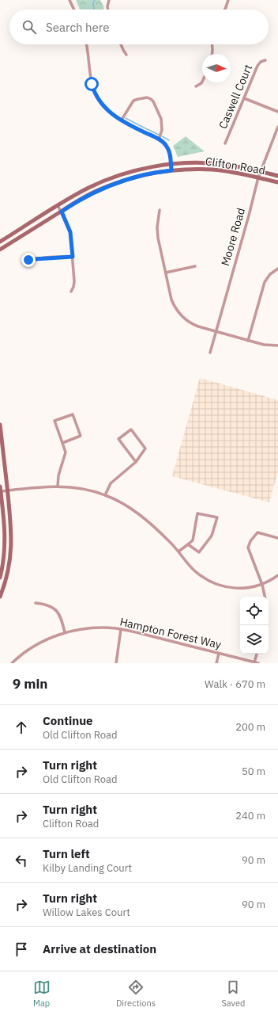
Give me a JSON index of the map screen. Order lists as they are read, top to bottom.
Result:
{
  "streets": {
    "main road": ["Clifton Road"],
    "street": ["Caswell Court", "Moore Road", "Hampton Forest Way"]
  },
  "crossings": [
    ["Clifton Road", "Moore Road"]
  ],
  "north": "right",
  "page": {
    "search": "Search here",
    "heading": ["9 min", "Walk · 670 m"],
    "list": [
      ["Continue", "Old Clifton Road", "200 m"],
      ["Turn right", "Old Clifton Road", "50 m"],
      ["Turn right", "Clifton Road", "240 m"],
      ["Turn left", "Kilby Landing Court", "90 m"],
      ["Turn right", "Willow Lakes Court", "90 m"],
      "Arrive at destination"
    ],
    "nav": ["Map", "Directions", "Saved"]
  }
}
